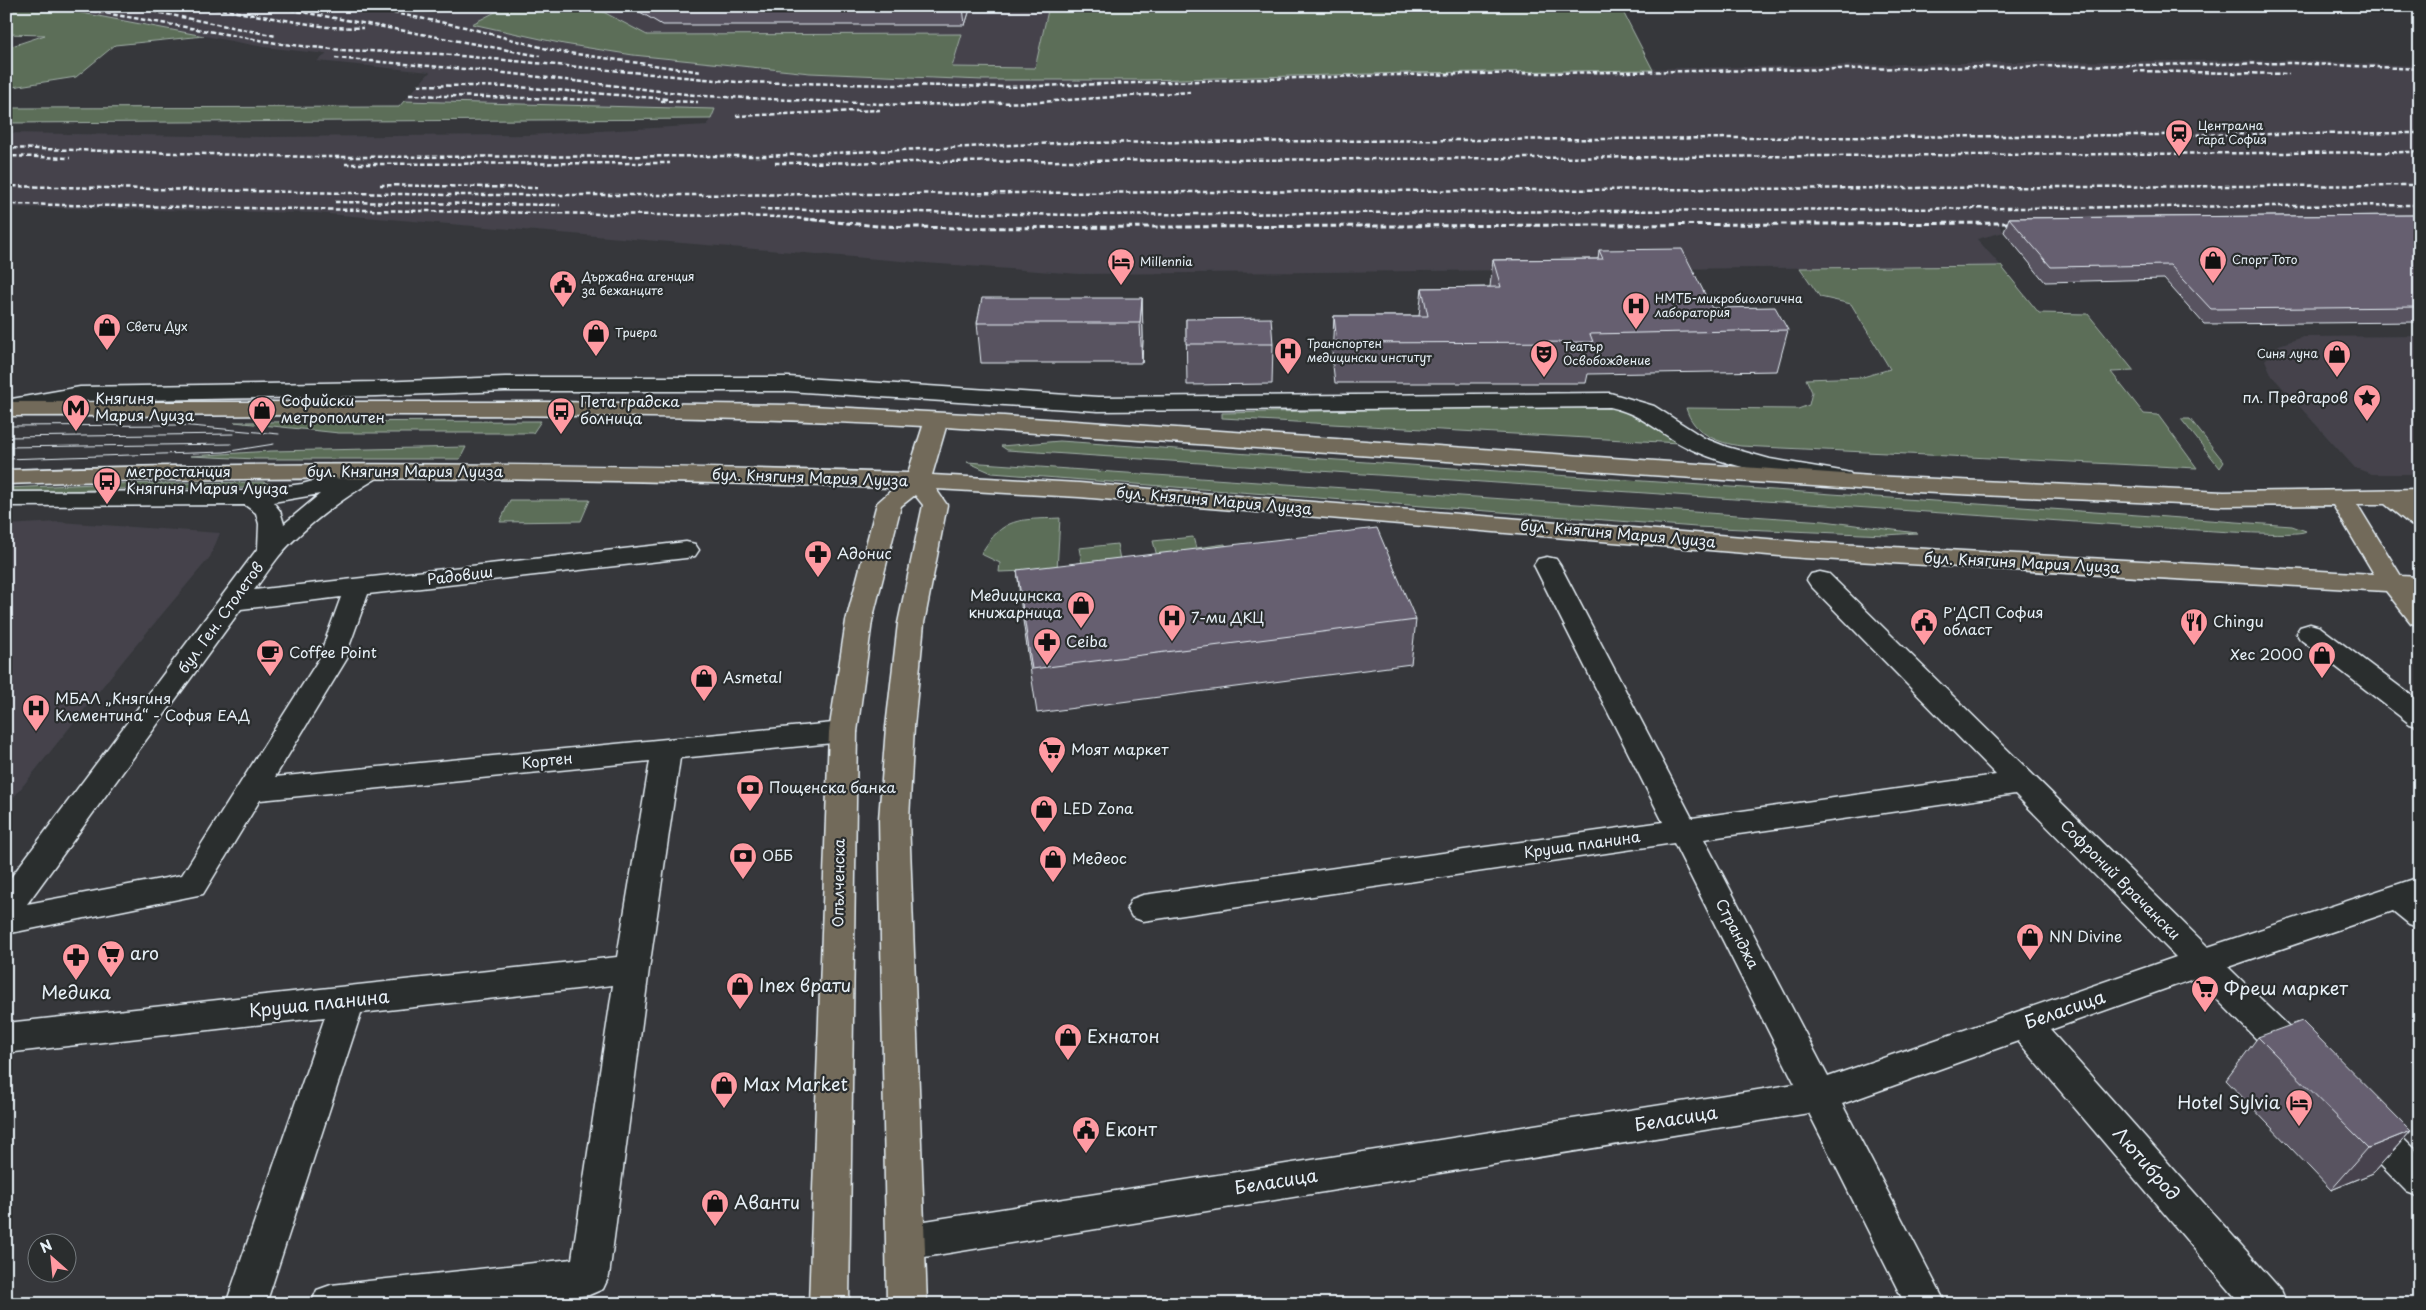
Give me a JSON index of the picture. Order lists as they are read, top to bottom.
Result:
{
  "streets": {
    "main road": ["бул. Княгиня Мария Луиза", "Опълченска"],
    "street": [
      "Радовиш",
      "бул. Ген. Столетов",
      "Кортен",
      "Круша планина",
      "Софроний Врачански",
      "Странджа",
      "Беласица",
      "Лютиброд"
    ]
  },
  "crossings": [
    ["бул. Княгиня Мария Луиза", "бул. Ген. Столетов"],
    ["бул. Княгиня Мария Луиза", "Опълченска"],
    ["Радовиш", "бул. Ген. Столетов"],
    ["Кортен", "Опълченска"],
    ["Круша планина", "Софроний Врачански"],
    ["Круша планина", "Странджа"],
    ["Софроний Врачански", "Беласица"],
    ["Странджа", "Беласица"],
    ["Беласица", "Лютиброд"]
  ],
  "places": {
    "station": ["Централна гара София"],
    "shop": [
      "Спорт Тото",
      "Свети Дух",
      "Триера",
      "Синя луна",
      "Софийски метрополитен",
      "Медицинска книжарница",
      "Хес 2000",
      "Asmetal",
      "LED Zona",
      "Медеос",
      "NN Divine",
      "Inex врати",
      "Ехнатон",
      "Max Market",
      "Аванти"
    ],
    "hotel": ["Millennia", "Hotel Sylvia"],
    "public building": ["Държавна агенция за бежанците", "Р'ДСП София област", "Еконт"],
    "hospital": [
      "НМТБ-микробиологична лаборатория",
      "Транспортен медицински институт",
      "7-ми ДКЦ",
      "МБАЛ „Княгиня Клементина“ - София ЕАД"
    ],
    "theatre": ["Театър Освобождение"],
    "place": ["пл. Предгаров"],
    "metro station": ["Княгиня Мария Луиза"],
    "bus stop": ["Пета градска болница", "метростанция Княгиня Мария Луиза"],
    "pharmacy": ["Адонис", "Ceiba", "Медика"],
    "restaurant": ["Chingu"],
    "cafe": ["Coffee Point"],
    "supermarket": ["Моят маркет", "aro", "Фреш маркет"],
    "bank": ["Пощенска банка", "ОББ"]
  },
  "north": "top left"
}
